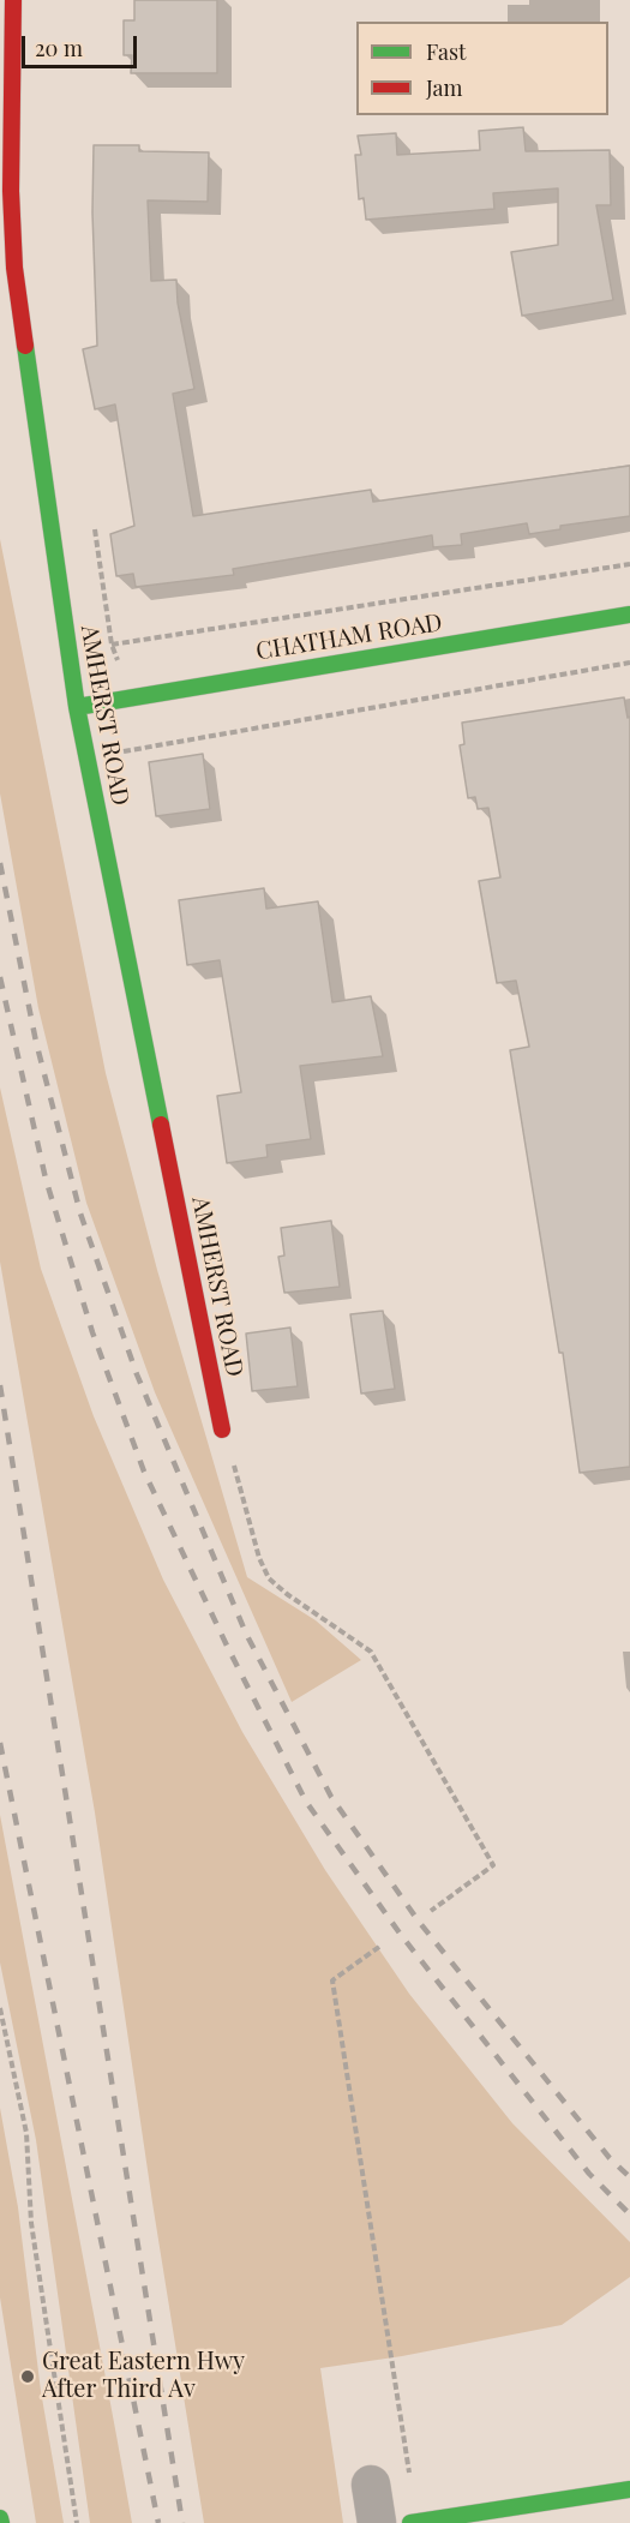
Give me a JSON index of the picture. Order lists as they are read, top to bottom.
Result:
{
  "streets": {
    "street": ["CHATHAM ROAD", "AMHERST ROAD"]
  },
  "crossings": [
    ["CHATHAM ROAD", "AMHERST ROAD"]
  ],
  "places": ["Great Eastern Hwy After Third Av"],
  "legend": ["Fast", "Jam"],
  "scale_bar": "20 m"
}
